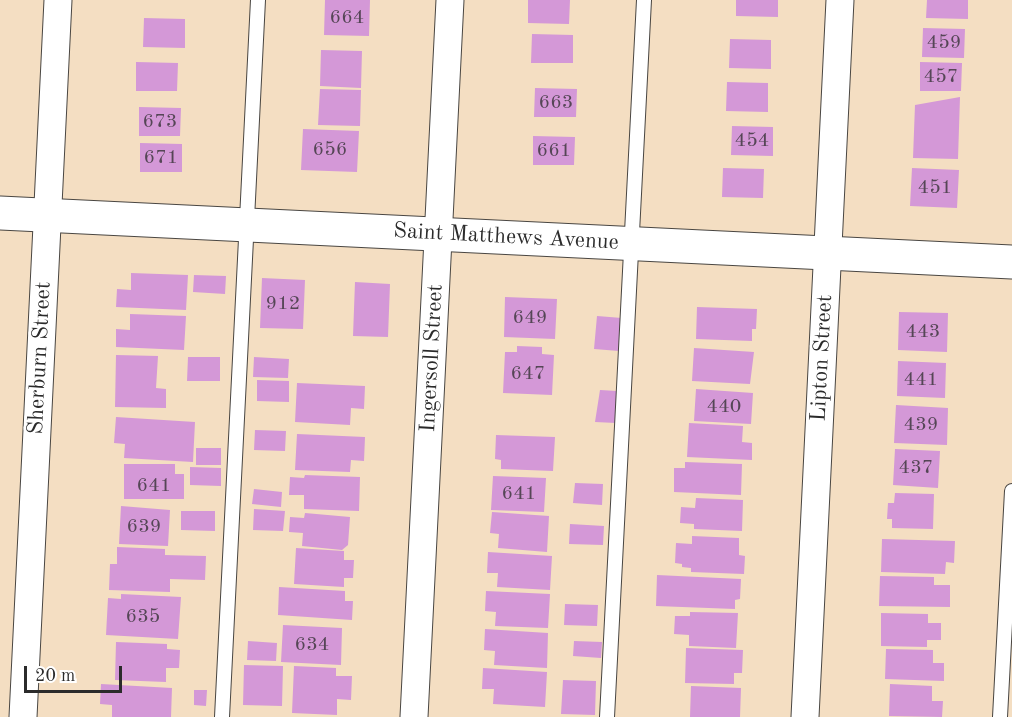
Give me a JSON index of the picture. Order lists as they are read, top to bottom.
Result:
{
  "streets": {
    "street": [
      "Saint Matthews Avenue",
      "Sherburn Street",
      "Ingersoll Street",
      "Lipton Street"
    ]
  },
  "crossings": [
    ["Saint Matthews Avenue", "Sherburn Street"],
    ["Saint Matthews Avenue", "Ingersoll Street"],
    ["Saint Matthews Avenue", "Lipton Street"]
  ],
  "house_numbers": [
    "664",
    "459",
    "457",
    "663",
    "673",
    "454",
    "656",
    "661",
    "671",
    "451",
    "912",
    "649",
    "443",
    "647",
    "441",
    "440",
    "439",
    "437",
    "641",
    "641",
    "639",
    "635",
    "634"
  ],
  "scale_bar": "20 m"
}
